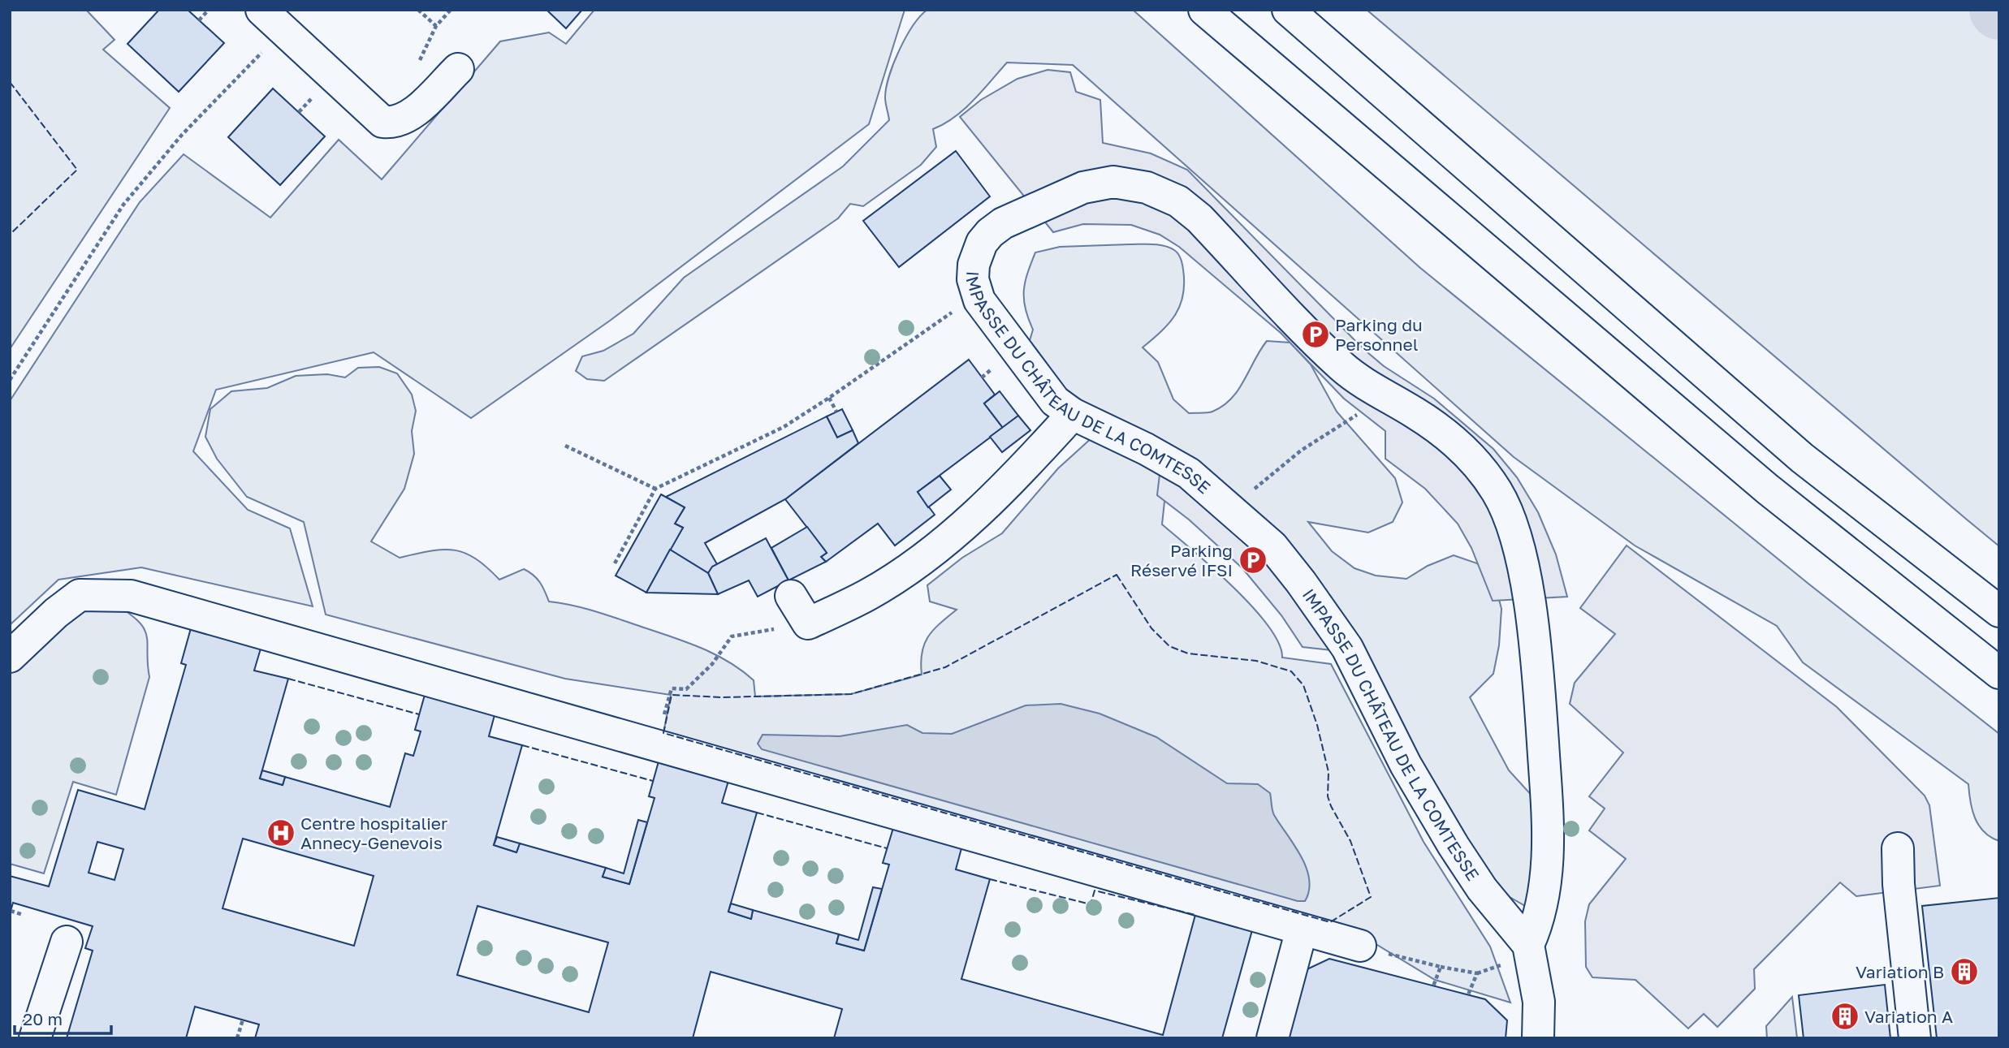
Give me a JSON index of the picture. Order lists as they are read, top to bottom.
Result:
{
  "streets": {
    "main road": ["IMPASSE DU CHÂTEAU DE LA COMTESSE"]
  },
  "places": {
    "parking": ["Parking du Personnel", "Parking Réservé IFSI"],
    "hospital": ["Centre hospitalier Annecy-Genevois"],
    "building": ["Variation B", "Variation A"]
  },
  "scale_bar": "20 m"
}
